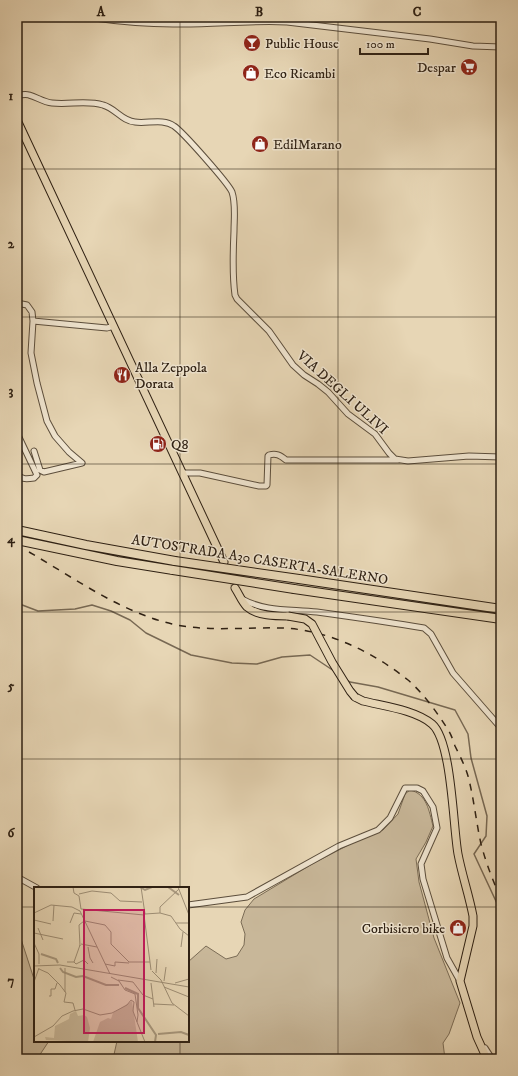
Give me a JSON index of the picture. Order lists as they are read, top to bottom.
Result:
{
  "streets": {
    "highway": ["AUTOSTRADA A30 CASERTA-SALERNO"],
    "street": ["VIA DEGLI ULIVI"]
  },
  "places": {
    "bar": ["Public House"],
    "supermarket": ["Despar"],
    "shop": ["Eco Ricambi", "EdilMarano", "Corbisiero bike"],
    "restaurant": ["Alla Zeppola Dorata"],
    "fuel station": ["Q8"]
  },
  "scale_bar": "100 m",
  "grid": {
    "columns": ["A", "B", "C"],
    "rows": [
      "1",
      "2",
      "3",
      "4",
      "5",
      "6",
      "7"
    ]
  }
}
